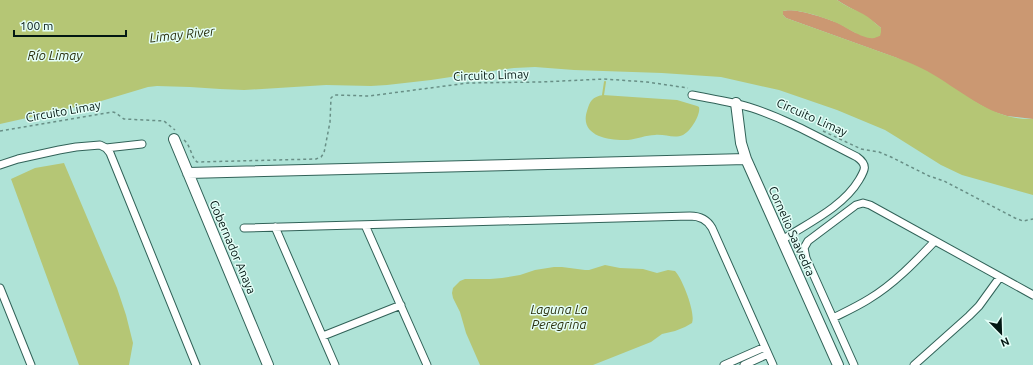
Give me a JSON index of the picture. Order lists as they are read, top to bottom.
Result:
{
  "streets": {
    "street": ["Cornelio Saavedra", "Gobernador Anaya"],
    "path": ["Circuito Limay"]
  },
  "crossings": [
    ["Circuito Limay", "Gobernador Anaya"]
  ],
  "water": ["Limay River", "Río Limay", "Laguna La Peregrina"],
  "scale_bar": "100 m",
  "north": "bottom right"
}
